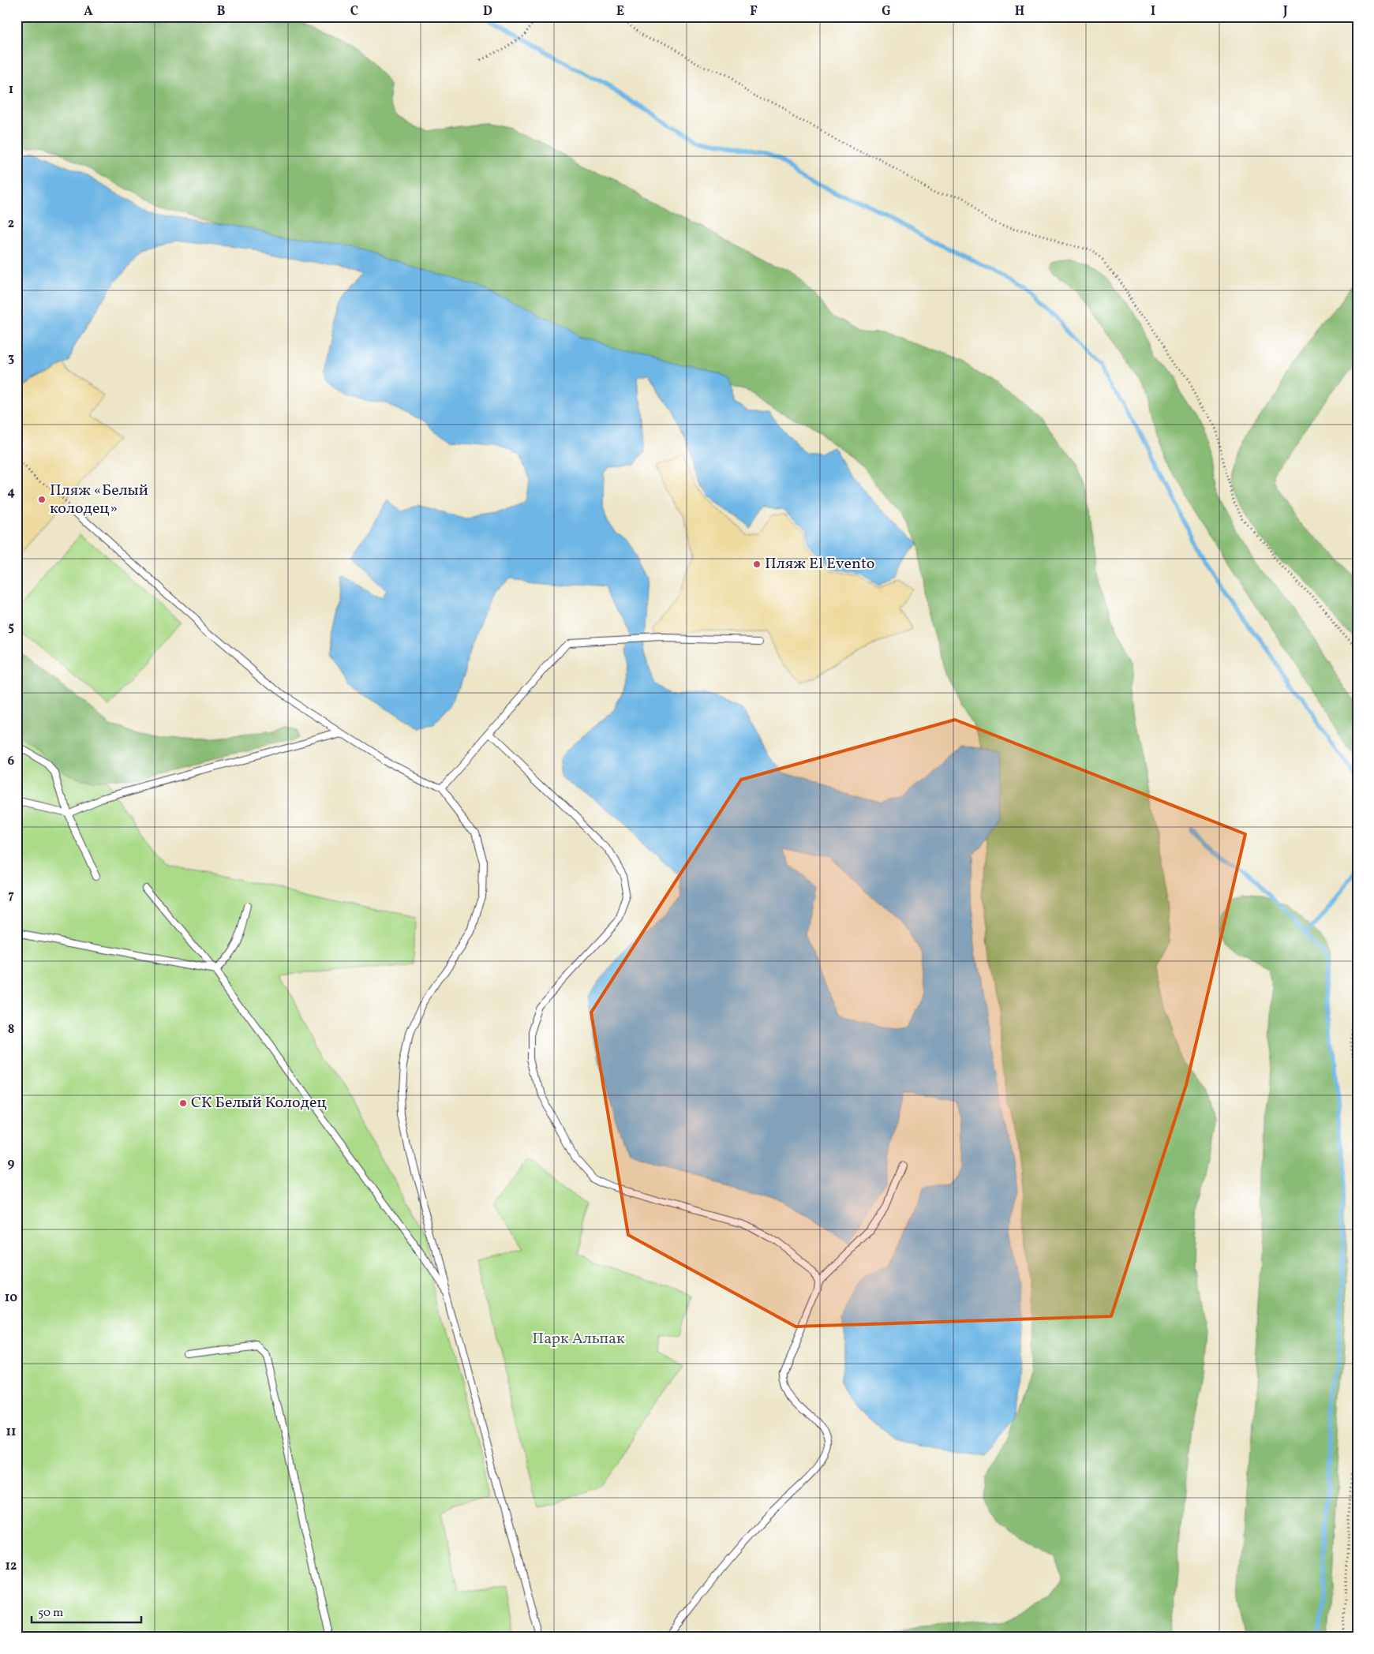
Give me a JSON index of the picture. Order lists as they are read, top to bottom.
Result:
{
  "parks": ["Парк Альпак"],
  "places": ["Пляж «Белый колодец»", "Пляж El Evento", "СК Белый Колодец"],
  "scale_bar": "50 m",
  "grid": {
    "columns": [
      "A",
      "B",
      "C",
      "D",
      "E",
      "F",
      "G",
      "H",
      "I",
      "J"
    ],
    "rows": [
      "1",
      "2",
      "3",
      "4",
      "5",
      "6",
      "7",
      "8",
      "9",
      "10",
      "11",
      "12"
    ]
  }
}
